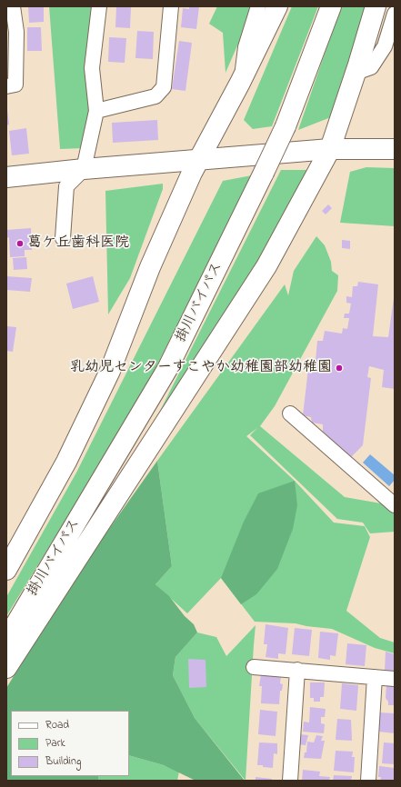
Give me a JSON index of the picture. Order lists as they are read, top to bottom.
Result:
{
  "streets": {
    "main road": ["掛川バイパス"]
  },
  "places": ["葛ケ丘歯科医院", "乳幼児センターすこやか幼稚園部幼稚園"],
  "legend": ["Road", "Park", "Building"]
}
